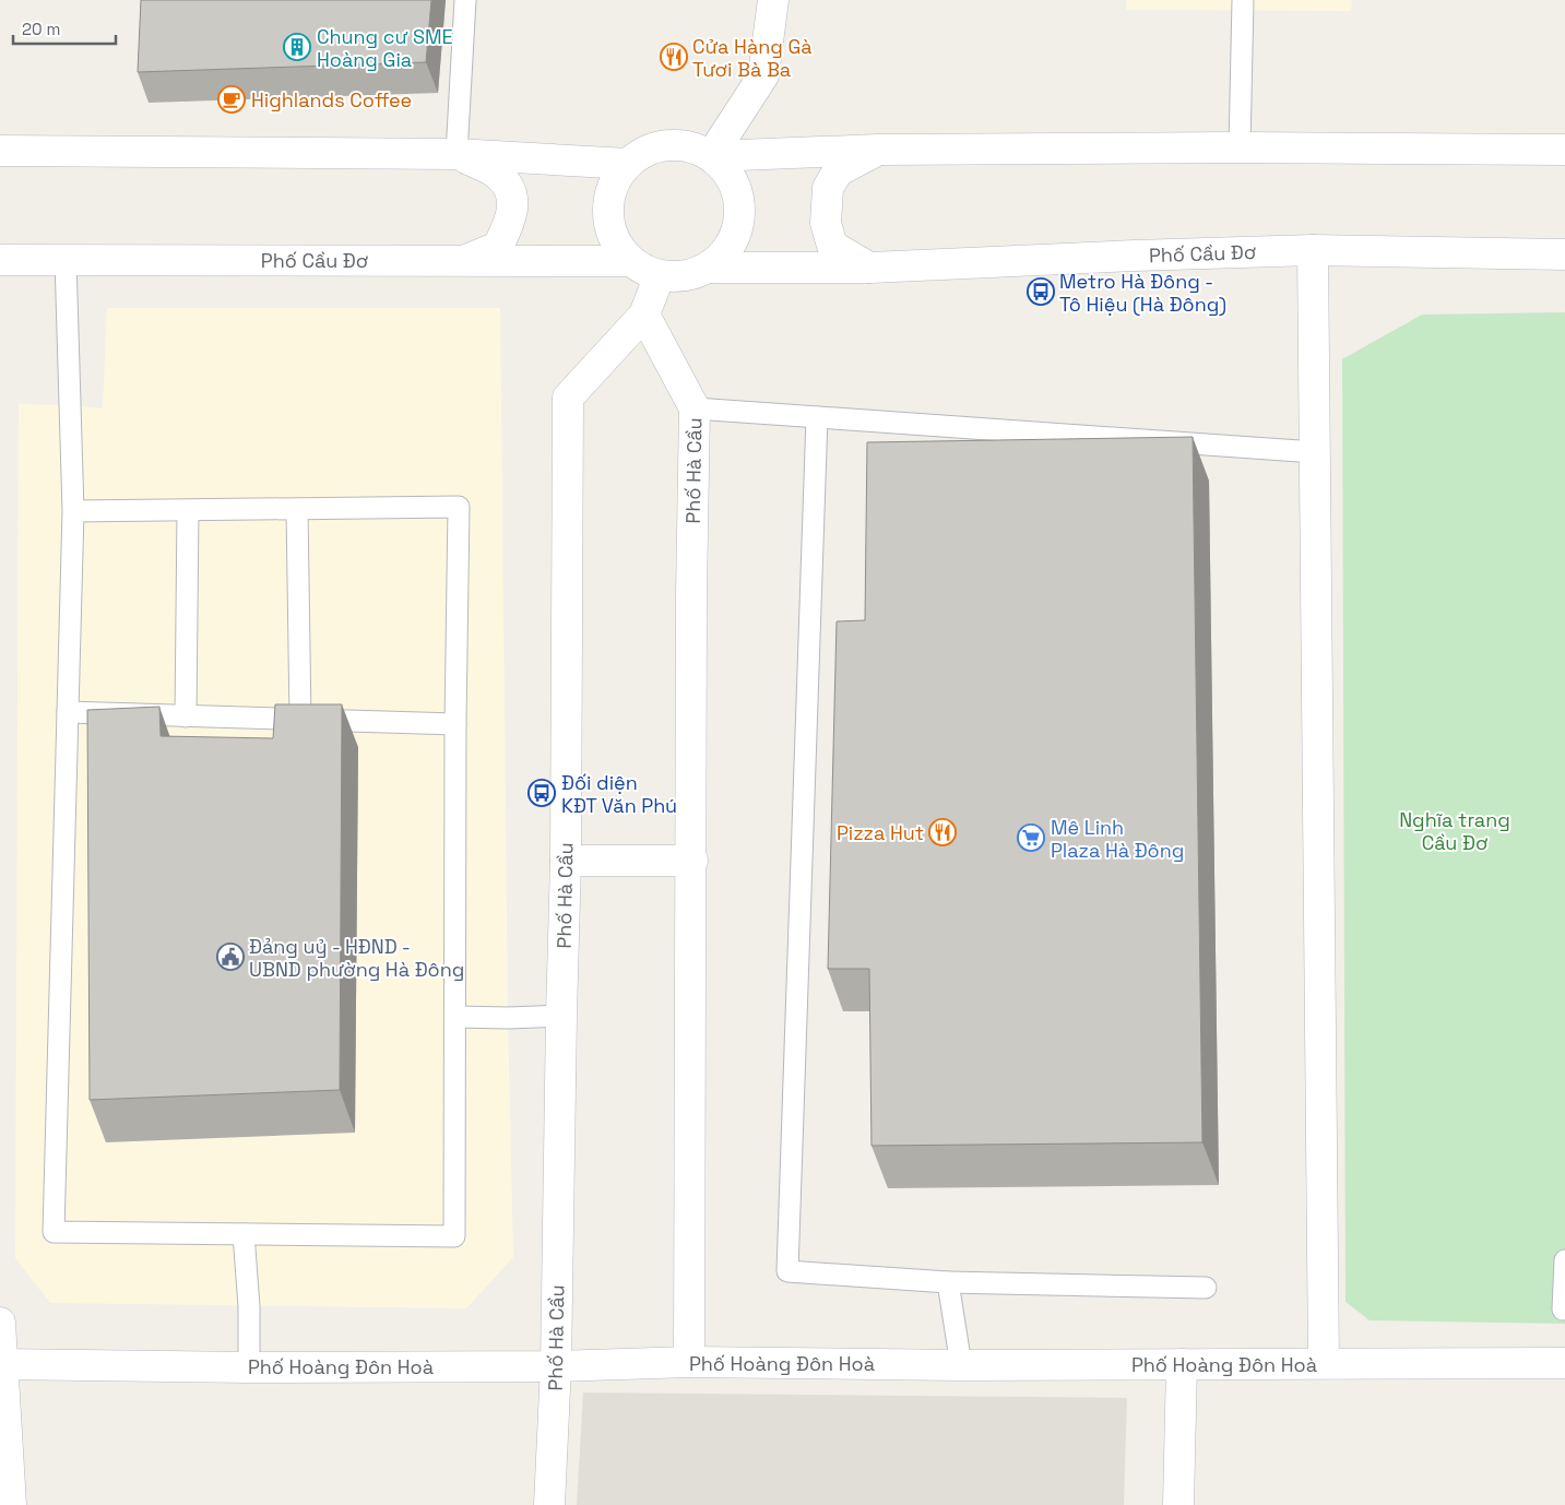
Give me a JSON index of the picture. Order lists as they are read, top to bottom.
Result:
{
  "streets": {
    "street": ["Phố Cầu Đơ", "Phố Hà Cầu", "Phố Hoàng Đôn Hoà"]
  },
  "crossings": [
    ["Phố Cầu Đơ", "Phố Hà Cầu"],
    ["Phố Hà Cầu", "Phố Hoàng Đôn Hoà"]
  ],
  "parks": ["Nghĩa trang Cầu Đơ"],
  "places": {
    "building": ["Chung cư SME Hoàng Gia"],
    "restaurant": ["Cửa Hàng Gà Tươi Bà Ba", "Pizza Hut"],
    "cafe": ["Highlands Coffee"],
    "bus stop": ["Metro Hà Đông - Tô Hiệu (Hà Đông)", "Đối diện KĐT Văn Phú"],
    "supermarket": ["Mê Linh Plaza Hà Đông"],
    "public building": ["Đảng uỷ - HĐND - UBND phường Hà Đông"]
  },
  "scale_bar": "20 m"
}
